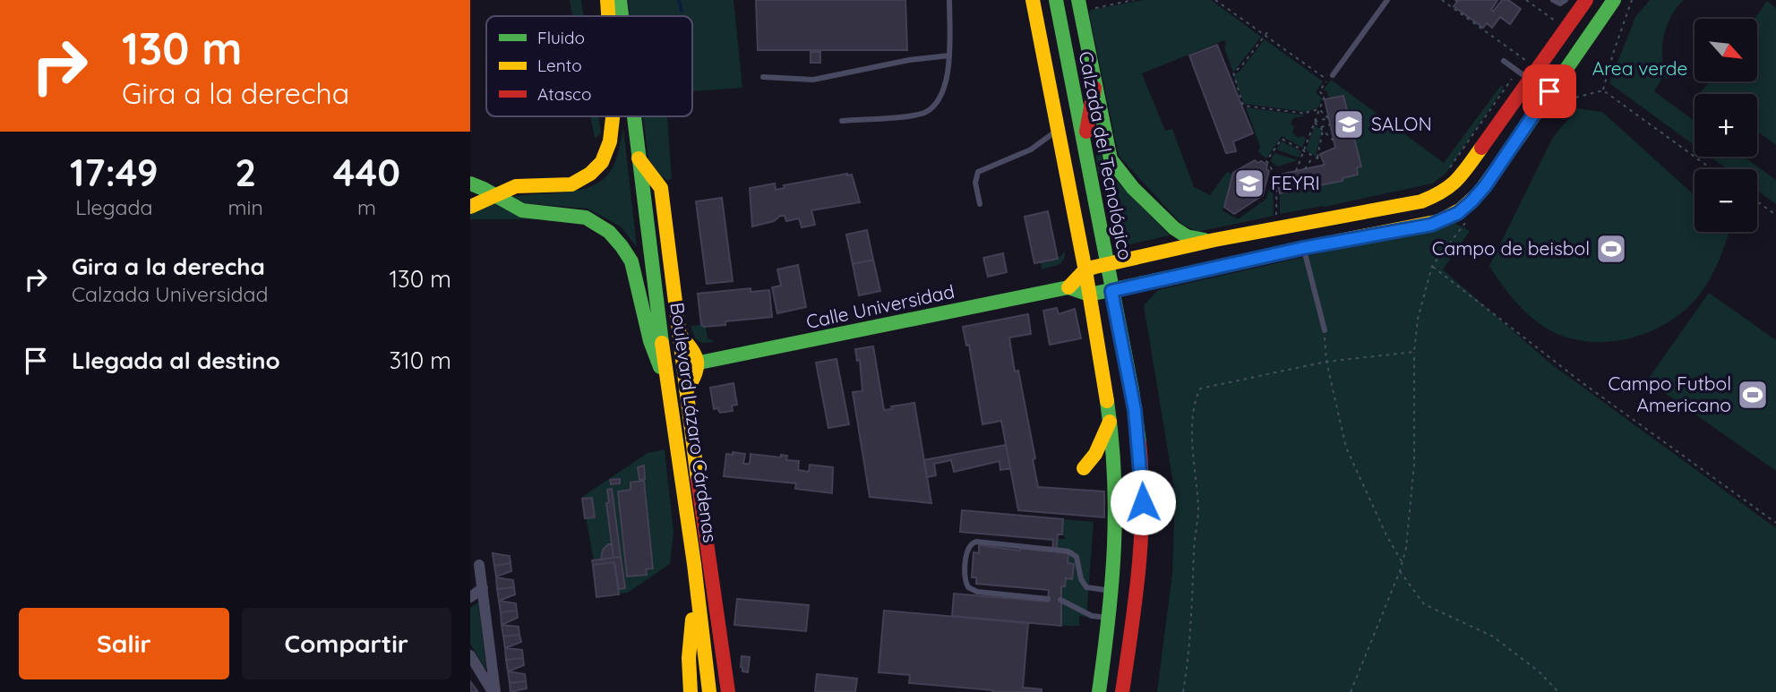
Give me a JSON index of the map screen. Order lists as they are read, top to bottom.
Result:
{
  "streets": {
    "main road": ["Calzada del Tecnológico", "Calle Universidad", "Boulevard Lázaro Cárdenas"]
  },
  "parks": ["Area verde"],
  "places": {
    "school or university": ["SALON", "FEYRI"],
    "sports": ["Campo de beisbol", "Campo Futbol Americano"]
  },
  "legend": ["Fluido", "Lento", "Atasco"],
  "north": "bottom right",
  "page": {
    "turn": ["130 m", "Gira a la derecha"],
    "map_buttons": ["+", "−"],
    "eta": [
      "17:49",
      "Llegada",
      "2",
      "min",
      "440",
      "m"
    ],
    "list": [
      {
        "name": "Gira a la derecha",
        "note": "Calzada Universidad",
        "value": "130 m"
      },
      {
        "name": "Llegada al destino",
        "value": "310 m"
      }
    ],
    "buttons": ["Salir", "Compartir"]
  }
}
